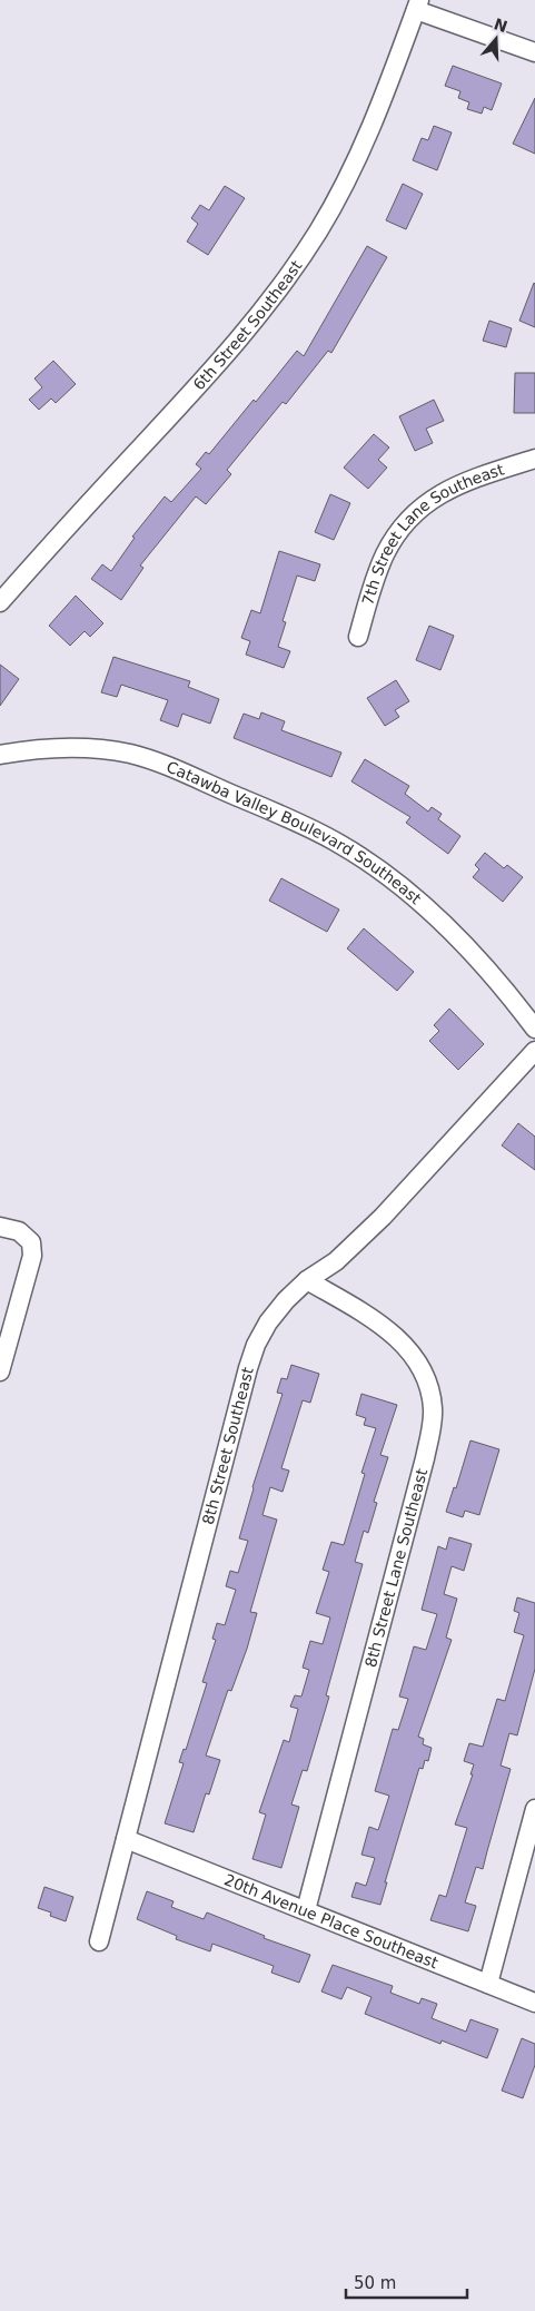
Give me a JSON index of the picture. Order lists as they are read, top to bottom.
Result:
{
  "streets": {
    "street": [
      "6th Street Southeast",
      "7th Street Lane Southeast",
      "Catawba Valley Boulevard Southeast",
      "8th Street Southeast",
      "8th Street Lane Southeast",
      "20th Avenue Place Southeast"
    ]
  },
  "crossings": [
    ["8th Street Southeast", "8th Street Lane Southeast"],
    ["8th Street Southeast", "20th Avenue Place Southeast"],
    ["8th Street Lane Southeast", "20th Avenue Place Southeast"]
  ],
  "scale_bar": "50 m",
  "north": "top"
}
